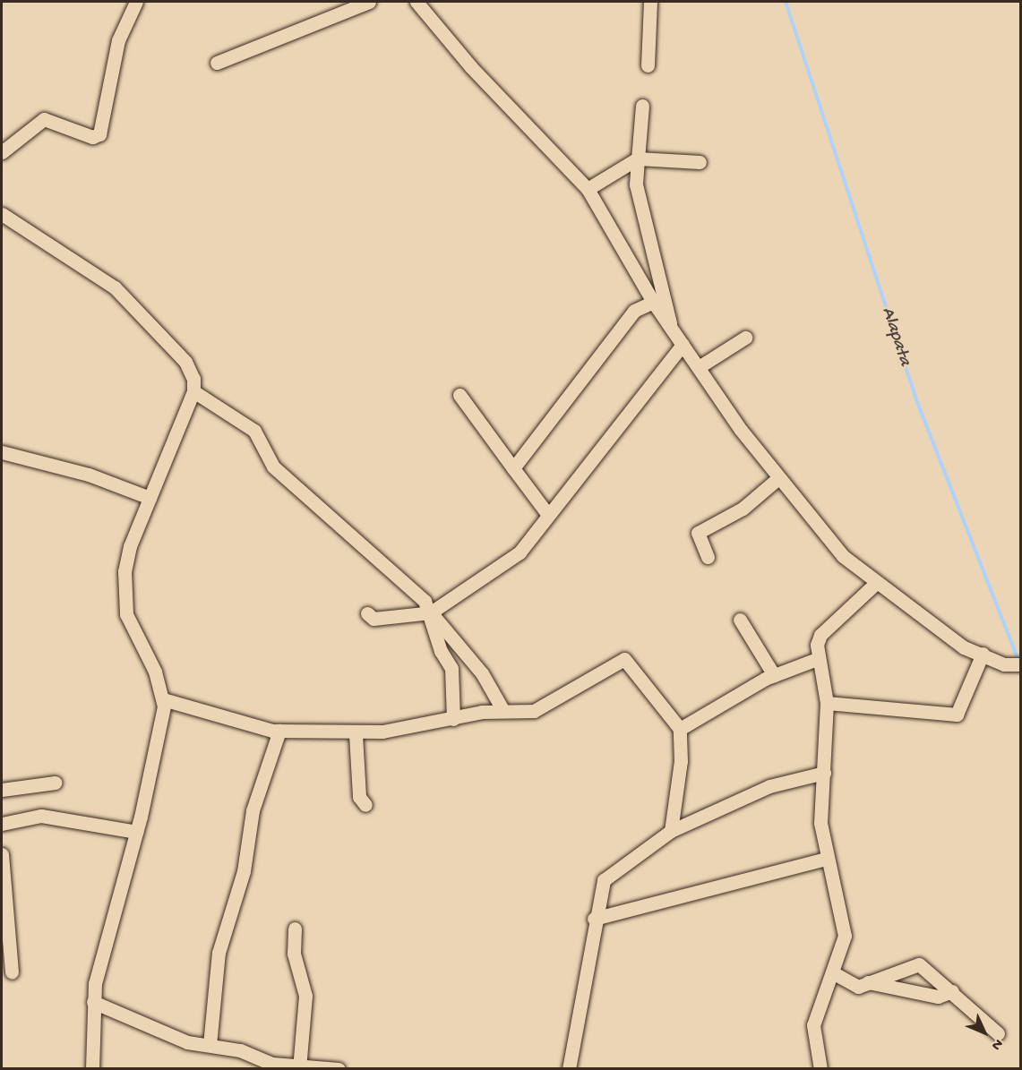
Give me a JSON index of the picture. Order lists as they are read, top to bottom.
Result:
{
  "water": ["Alapata"],
  "north": "bottom right"
}
